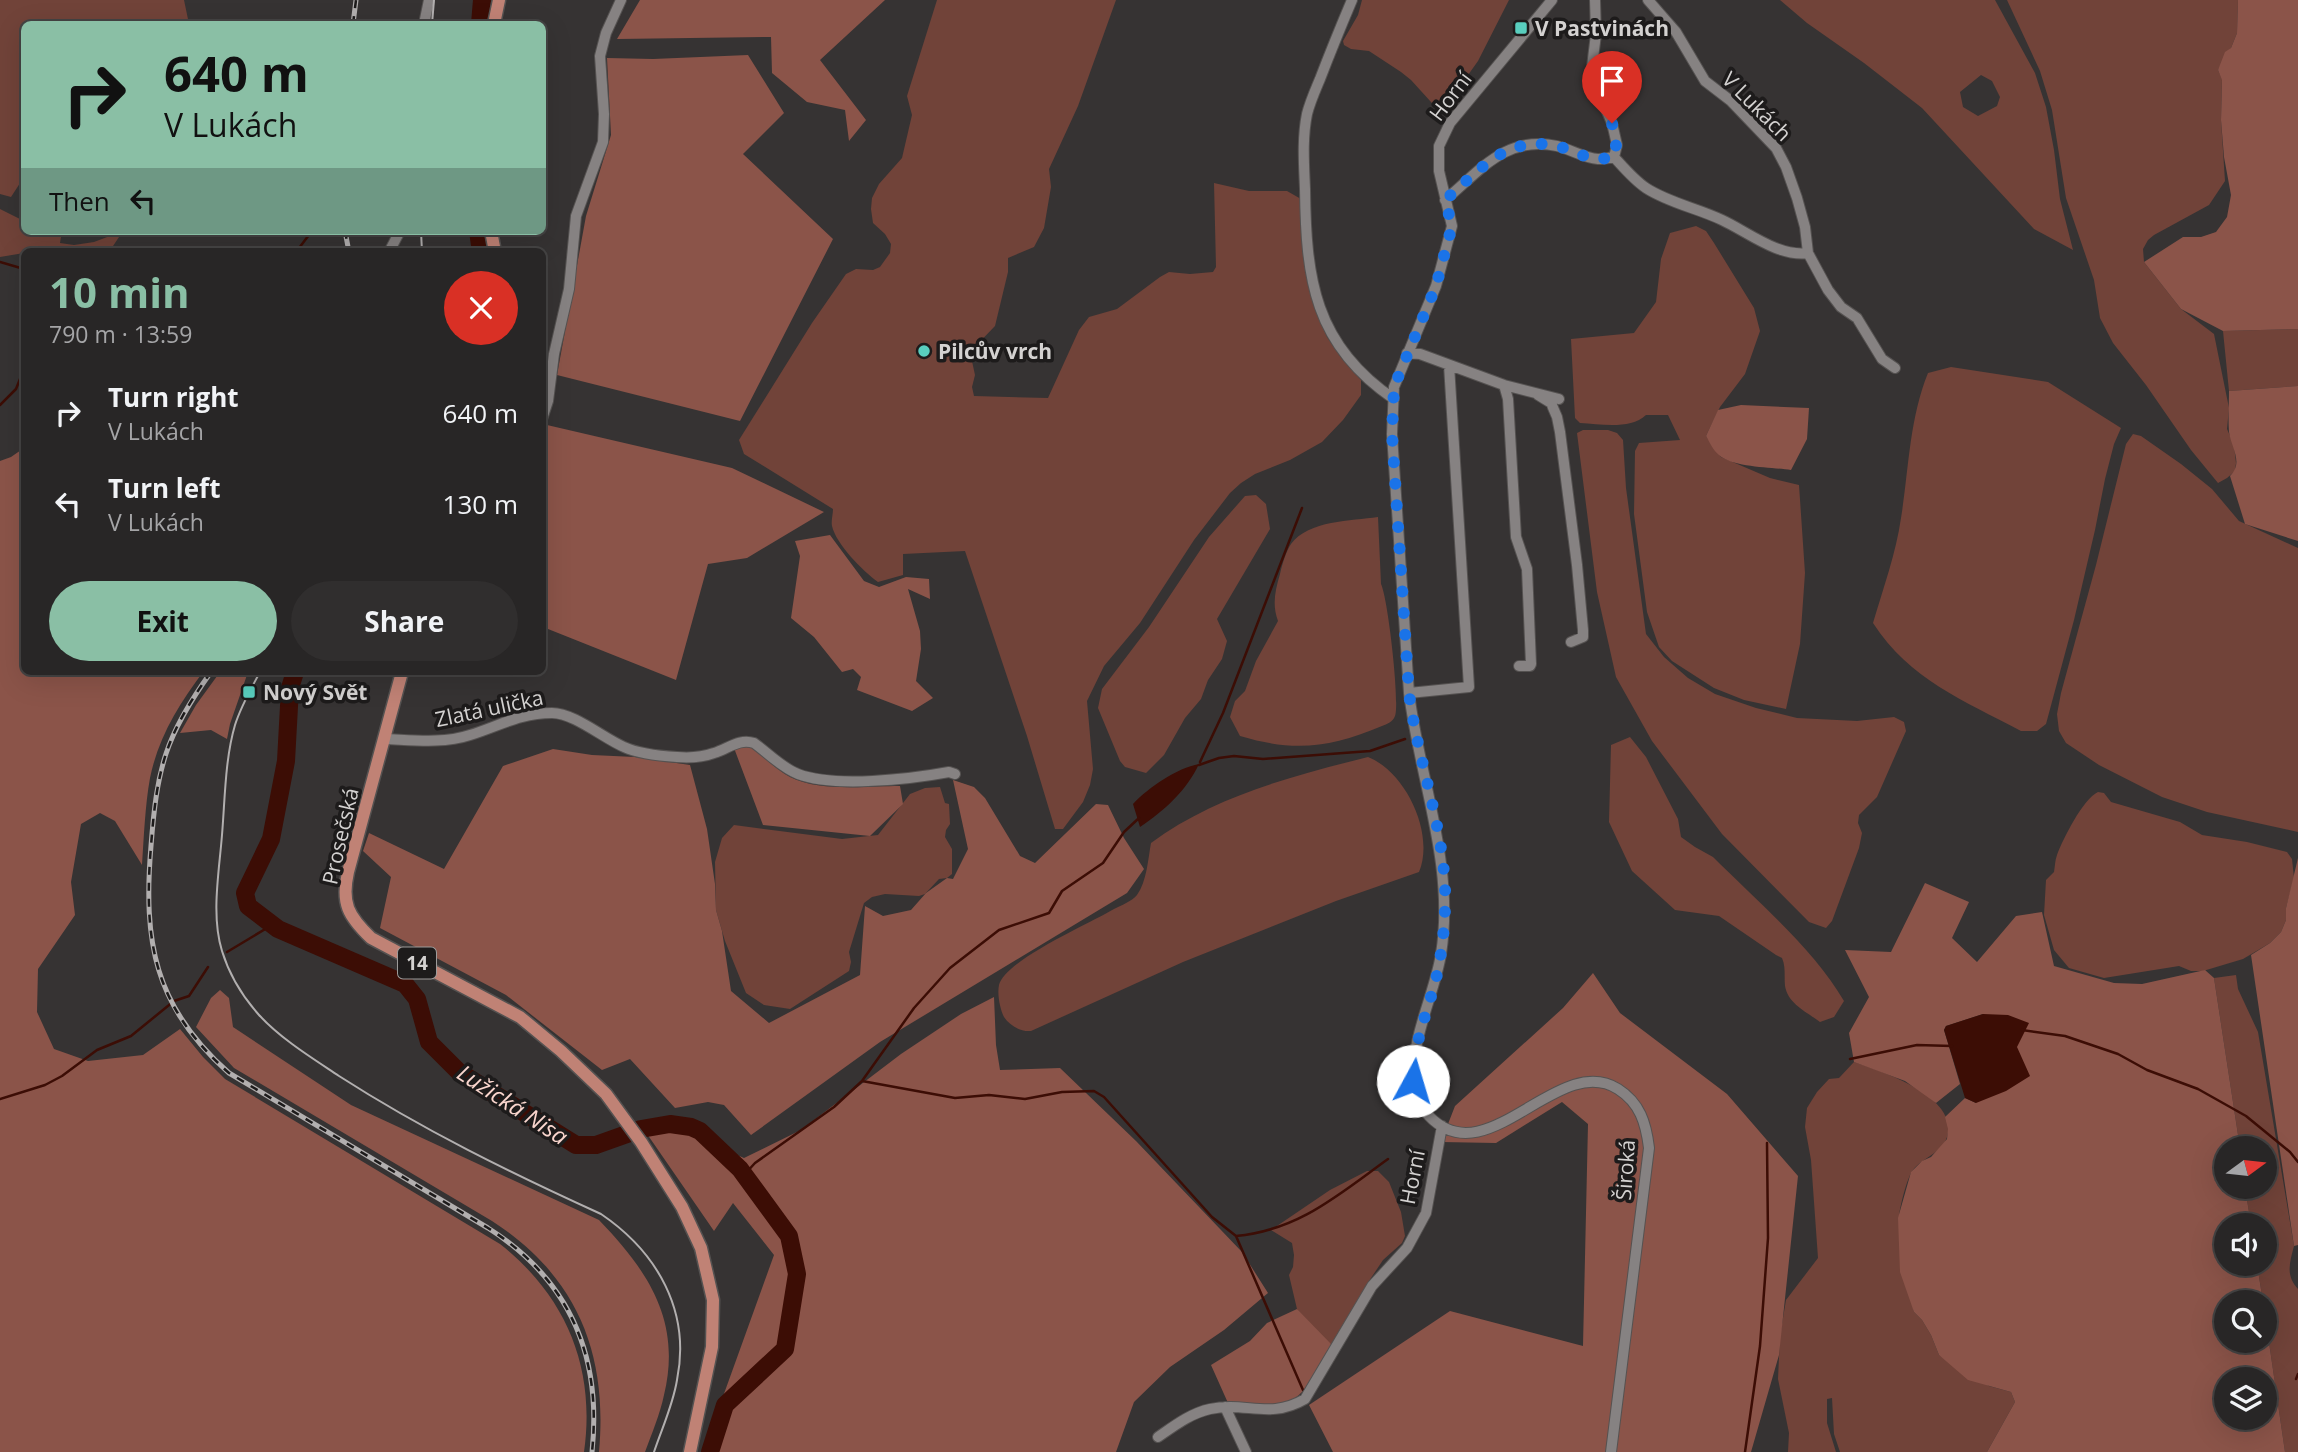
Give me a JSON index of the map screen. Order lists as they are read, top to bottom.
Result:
{
  "streets": {
    "main road": ["Prosečská", "14"],
    "street": [
      "Horní",
      "V Lukách",
      "Zlatá ulička",
      "Široká"
    ]
  },
  "crossings": [
    ["Horní", "Široká"],
    ["Zlatá ulička", "Prosečská"]
  ],
  "water": ["Lužická Nisa"],
  "places": {
    "transit": ["V Pastvinách", "Nový Svět"],
    "other": ["Pilcův vrch"]
  },
  "north": "right",
  "page": {
    "turn": ["640 m", "V Lukách"],
    "then": "Then",
    "heading": ["10 min", "790 m · 13:59"],
    "list": [
      {
        "name": "Turn right",
        "note": "V Lukách",
        "value": "640 m"
      },
      {
        "name": "Turn left",
        "note": "V Lukách",
        "value": "130 m"
      }
    ],
    "buttons": ["Exit", "Share"]
  }
}
